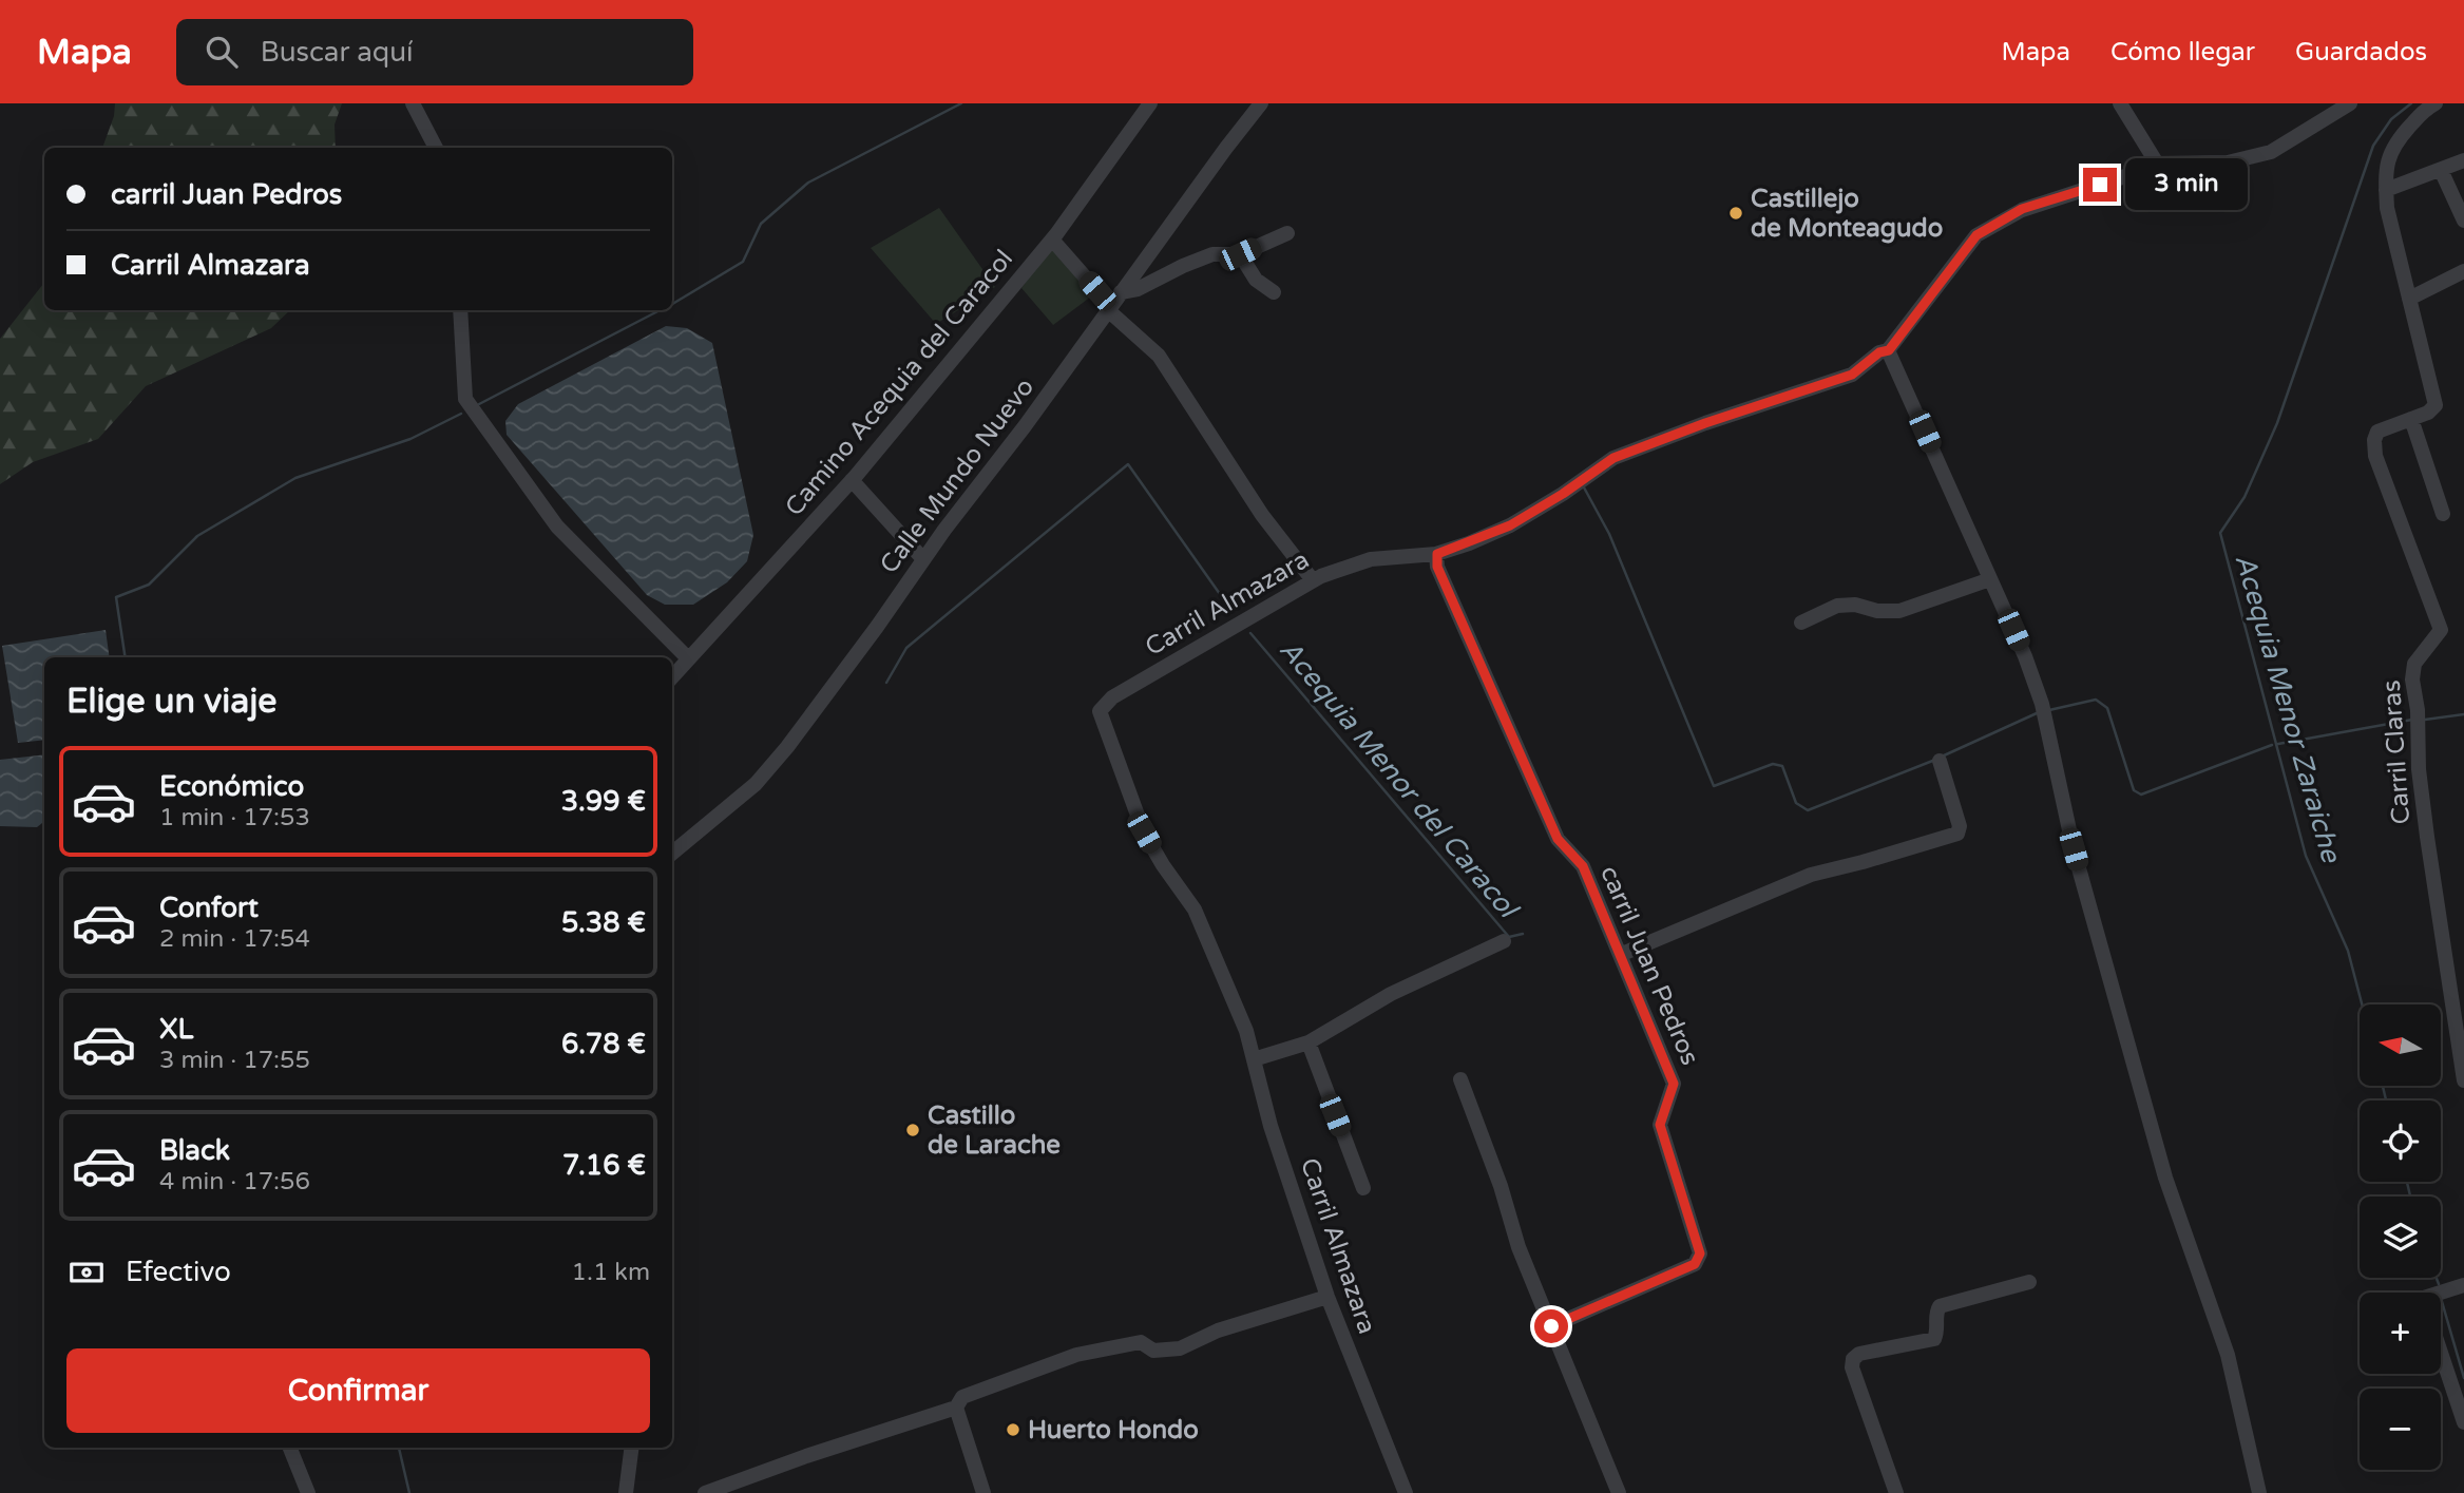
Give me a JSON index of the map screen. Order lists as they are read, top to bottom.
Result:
{
  "streets": {
    "street": [
      "Camino Acequia del Caracol",
      "Calle Mundo Nuevo",
      "Carril Almazara",
      "Carril Claras",
      "carril Juan Pedros"
    ]
  },
  "crossings": [
    ["Carril Almazara", "carril Juan Pedros"]
  ],
  "water": ["Acequia Menor Zaraiche", "Acequia Menor del Caracol"],
  "places": ["Castillejo de Monteagudo", "Castillo de Larache", "Huerto Hondo"],
  "north": "left",
  "page": {
    "header": "Mapa",
    "search": "Buscar aquí",
    "nav": ["Mapa", "Cómo llegar", "Guardados"],
    "banner": ["carril Juan Pedros", "Carril Almazara"],
    "bubble": "3 min",
    "heading": "Elige un viaje",
    "list": [
      {
        "name": "Económico",
        "note": "1 min · 17:53",
        "value": "3.99 €"
      },
      {
        "name": "Confort",
        "note": "2 min · 17:54",
        "value": "5.38 €"
      },
      {
        "name": "XL",
        "note": "3 min · 17:55",
        "value": "6.78 €"
      },
      {
        "name": "Black",
        "note": "4 min · 17:56",
        "value": "7.16 €"
      }
    ],
    "map_buttons": ["+", "−"],
    "pay": ["Efectivo", "1.1 km"],
    "buttons": "Confirmar"
  }
}
